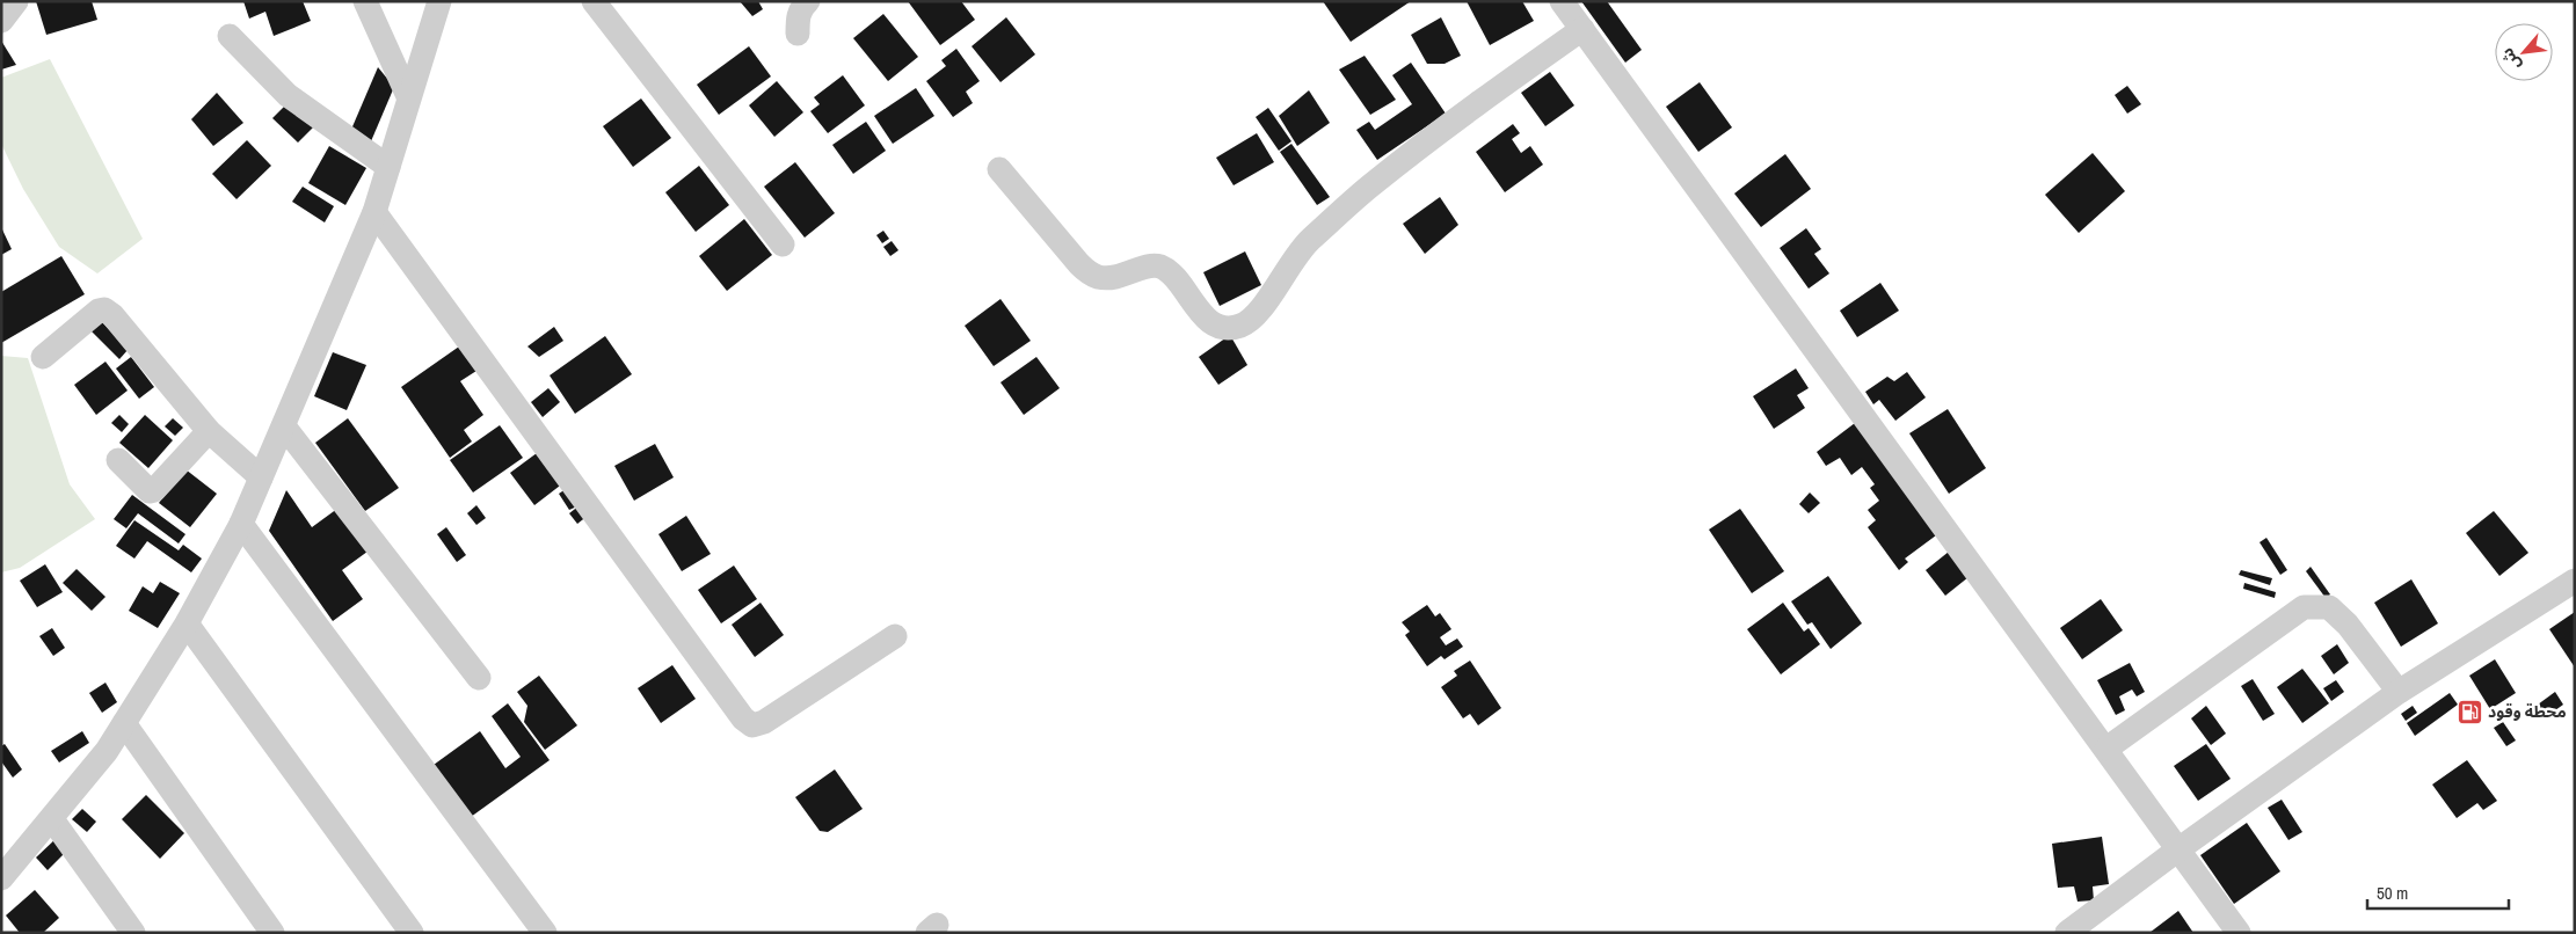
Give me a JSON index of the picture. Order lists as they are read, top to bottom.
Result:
{
  "places": {
    "fuel station": ["محطة وقود"]
  },
  "scale_bar": "50 m",
  "north": "bottom left"
}
